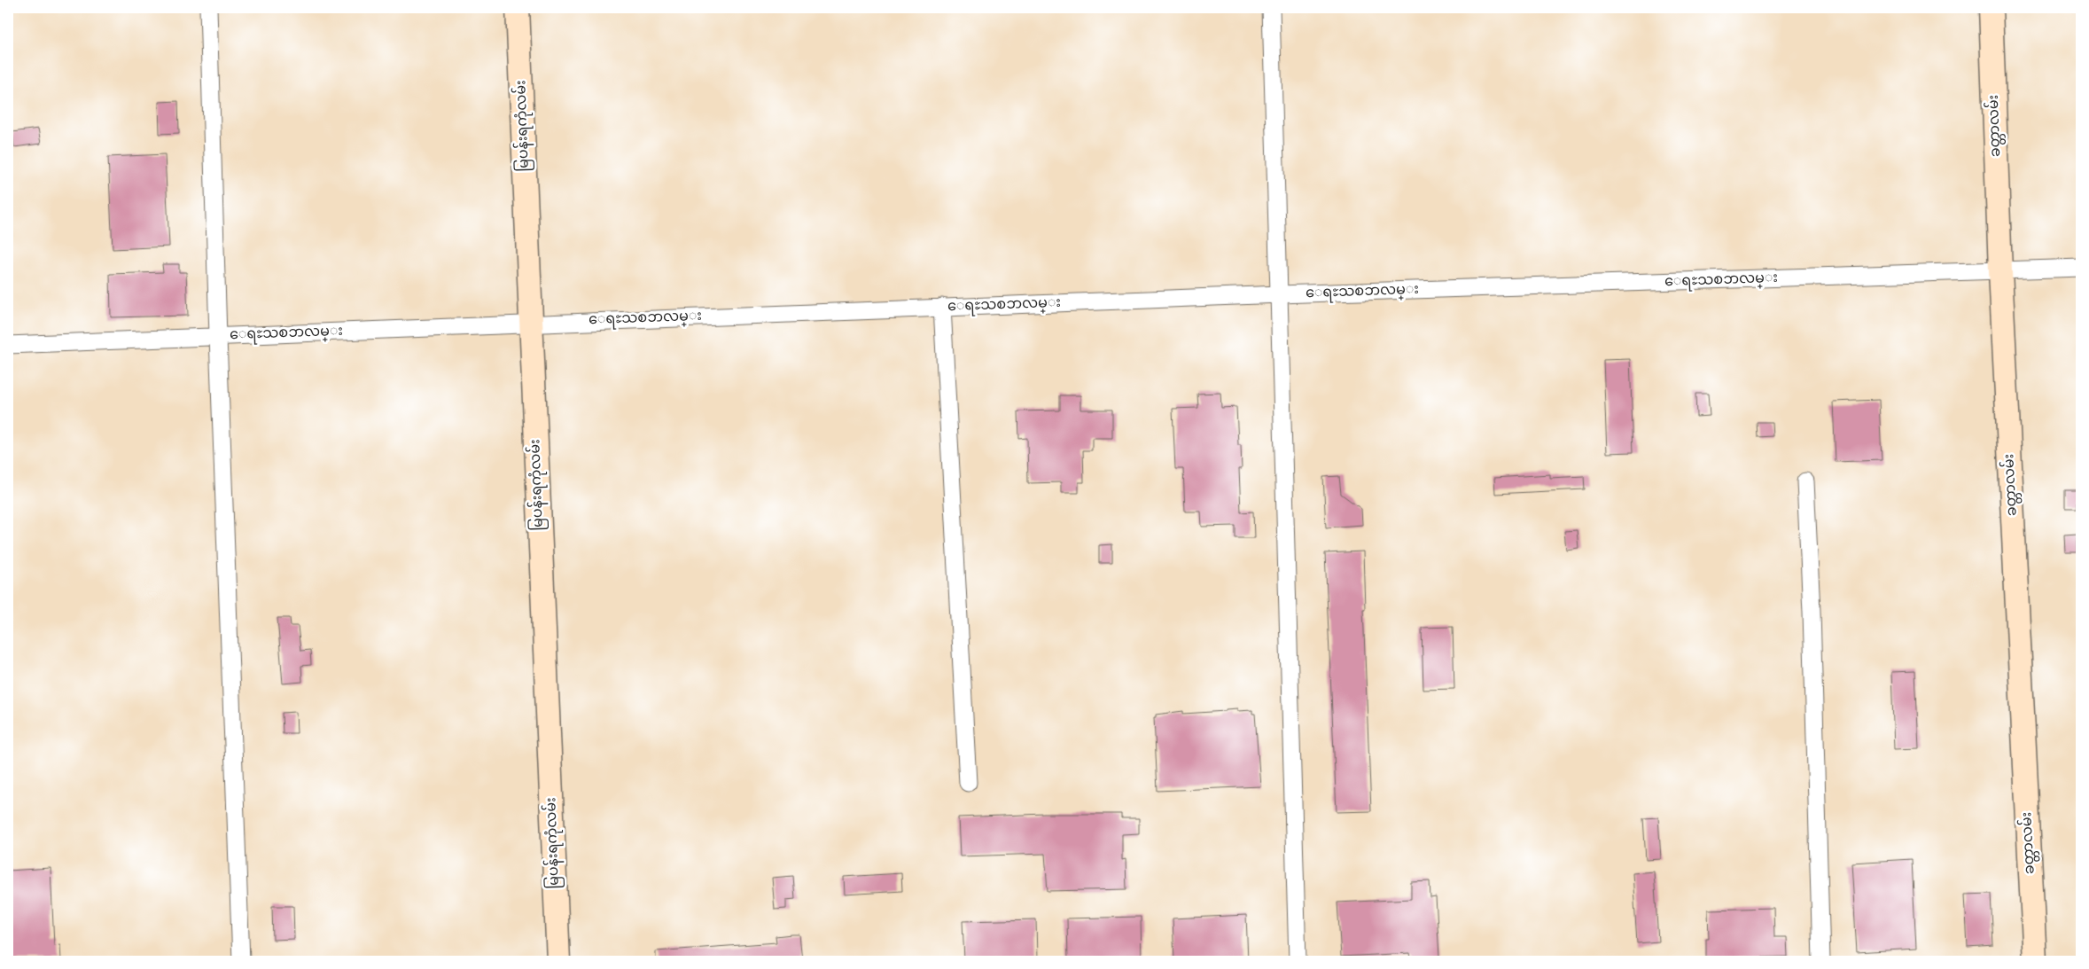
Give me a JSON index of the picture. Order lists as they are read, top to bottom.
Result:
{
  "streets": {
    "street": ["မြပန်းရကုံလမ်း", "ခတ္တာလမ်း", "ေရႊသစၥာလမ္း"]
  },
  "crossings": [
    ["မြပန်းရကုံလမ်း", "ေရႊသစၥာလမ္း"],
    ["ခတ္တာလမ်း", "ေရႊသစၥာလမ္း"]
  ]
}
